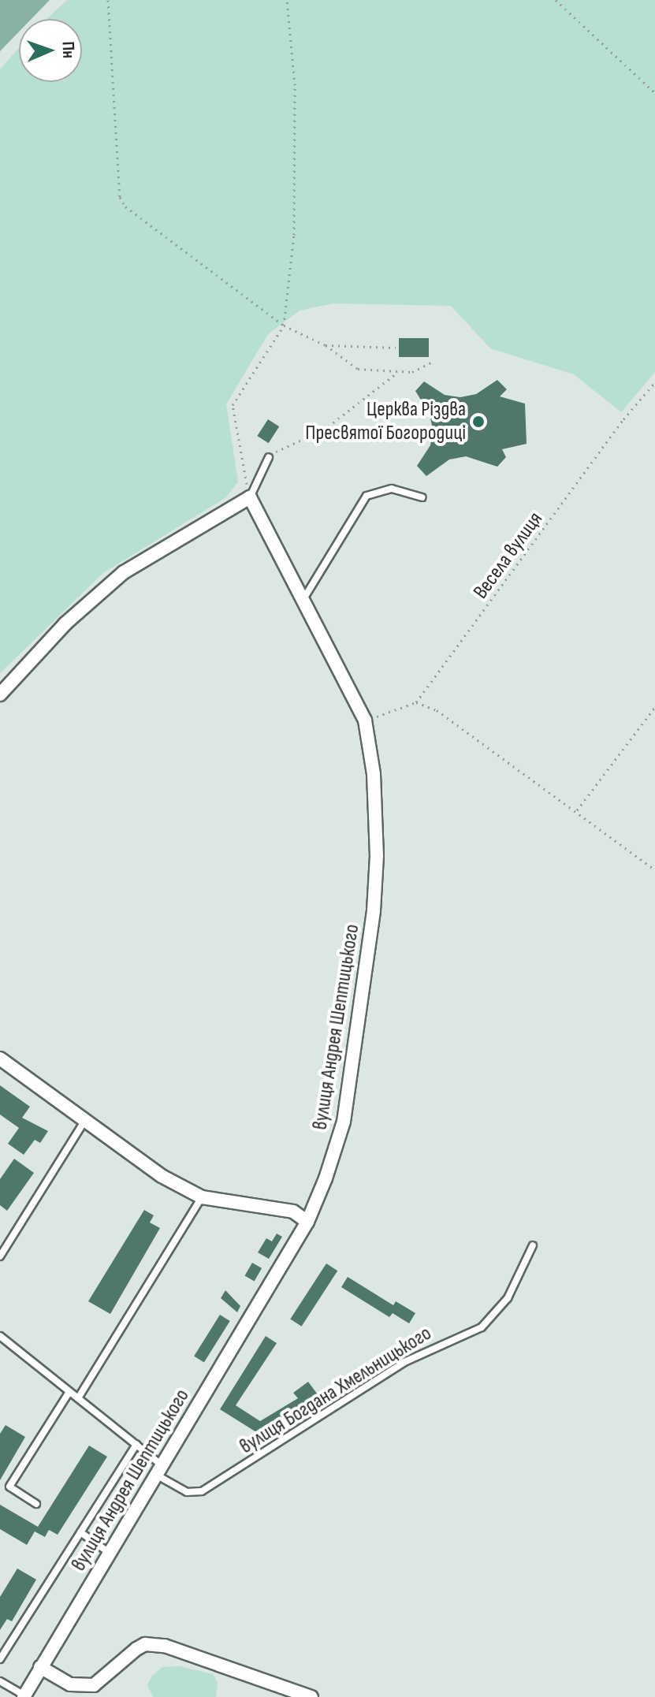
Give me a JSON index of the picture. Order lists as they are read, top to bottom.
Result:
{
  "streets": {
    "street": ["вулиця Андрея Шептицького"],
    "lane": ["вулиця Богдана Хмельницького"],
    "path": ["Весела вулиця"]
  },
  "crossings": [
    ["вулиця Андрея Шептицького", "вулиця Богдана Хмельницького"]
  ],
  "places": ["Церква Різдва Пресвятої Богородиці"],
  "north": "right"
}
